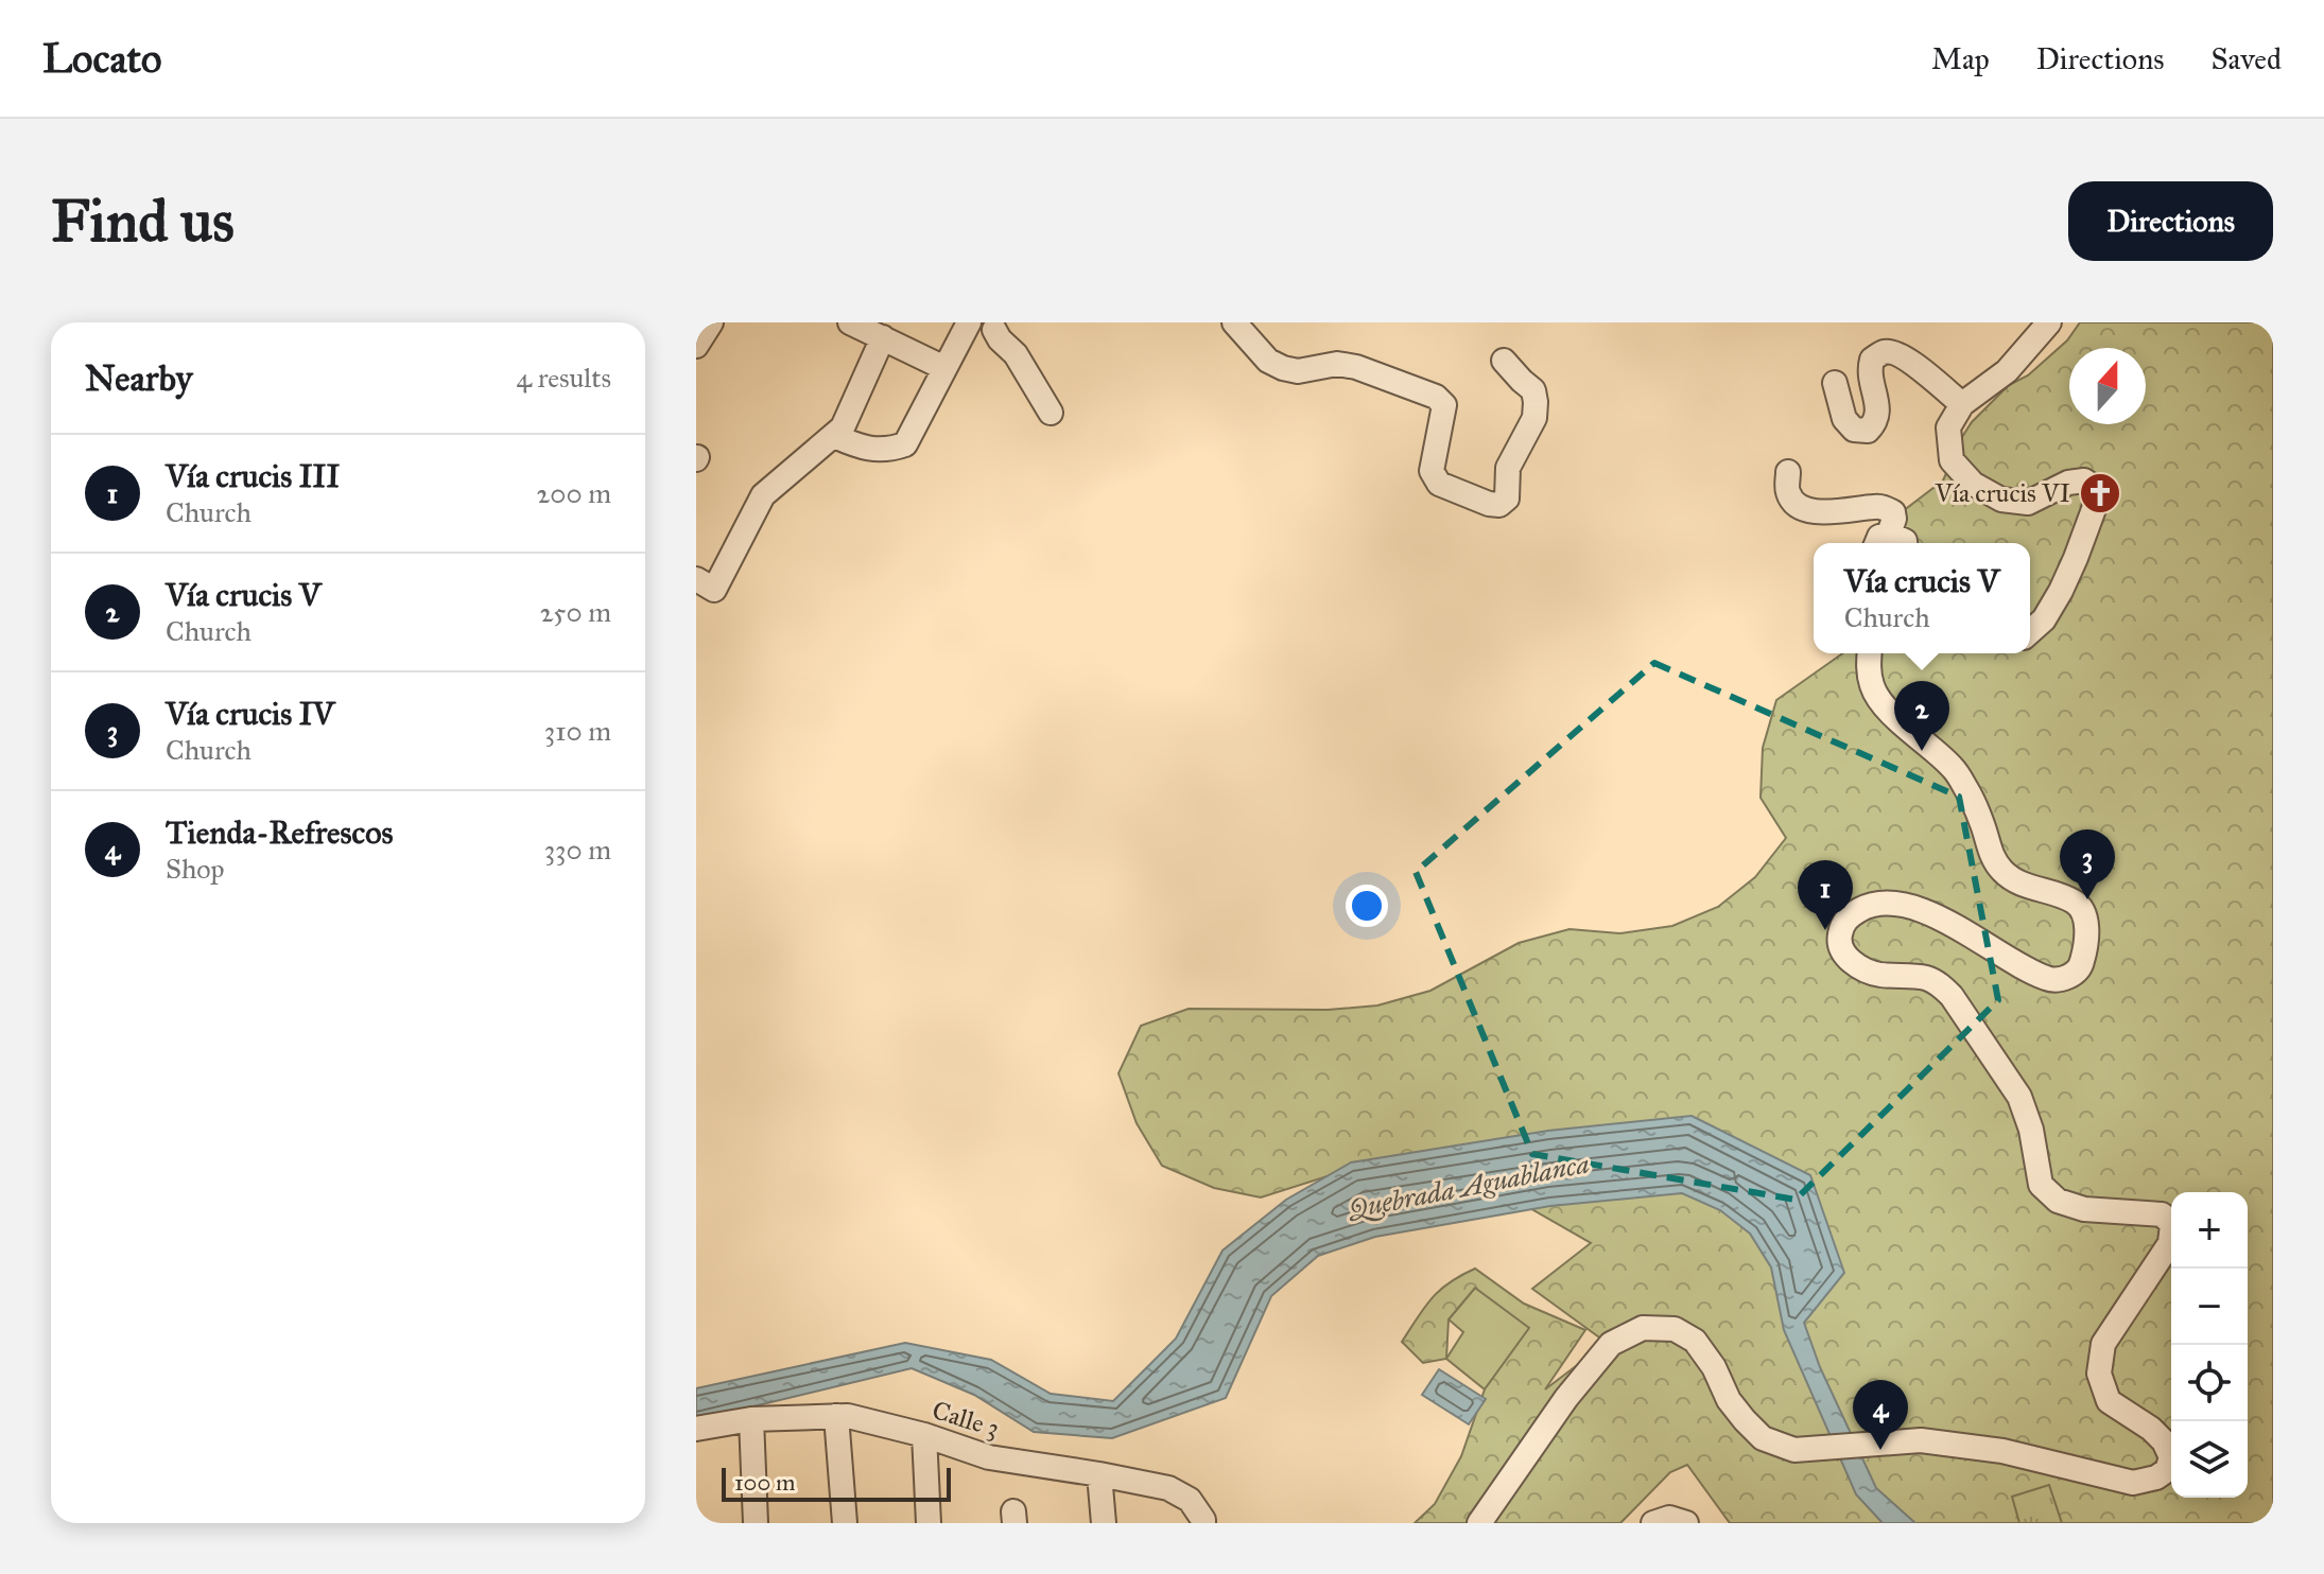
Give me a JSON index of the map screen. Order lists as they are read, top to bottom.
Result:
{
  "streets": {
    "street": ["Calle 3"]
  },
  "water": ["Quebrada Aguablanca"],
  "places": {
    "church": ["Vía crucis VI"]
  },
  "scale_bar": "100 m",
  "north": "top",
  "page": {
    "header": "Locato",
    "nav": ["Map", "Directions", "Saved"],
    "buttons": "Directions",
    "title": "Find us",
    "heading": ["Nearby", "4 results"],
    "list": [
      {
        "mark": "1",
        "name": "Vía crucis III",
        "note": "Church",
        "value": "200 m"
      },
      {
        "mark": "2",
        "name": "Vía crucis V",
        "note": "Church",
        "value": "250 m"
      },
      {
        "mark": "3",
        "name": "Vía crucis IV",
        "note": "Church",
        "value": "310 m"
      },
      {
        "mark": "4",
        "name": "Tienda-Refrescos",
        "note": "Shop",
        "value": "330 m"
      }
    ],
    "popup": ["Vía crucis V", "Church"],
    "pins": [
      "2",
      "3",
      "1",
      "4"
    ],
    "map_buttons": ["+", "−"],
    "scale": "100 m"
  }
}
